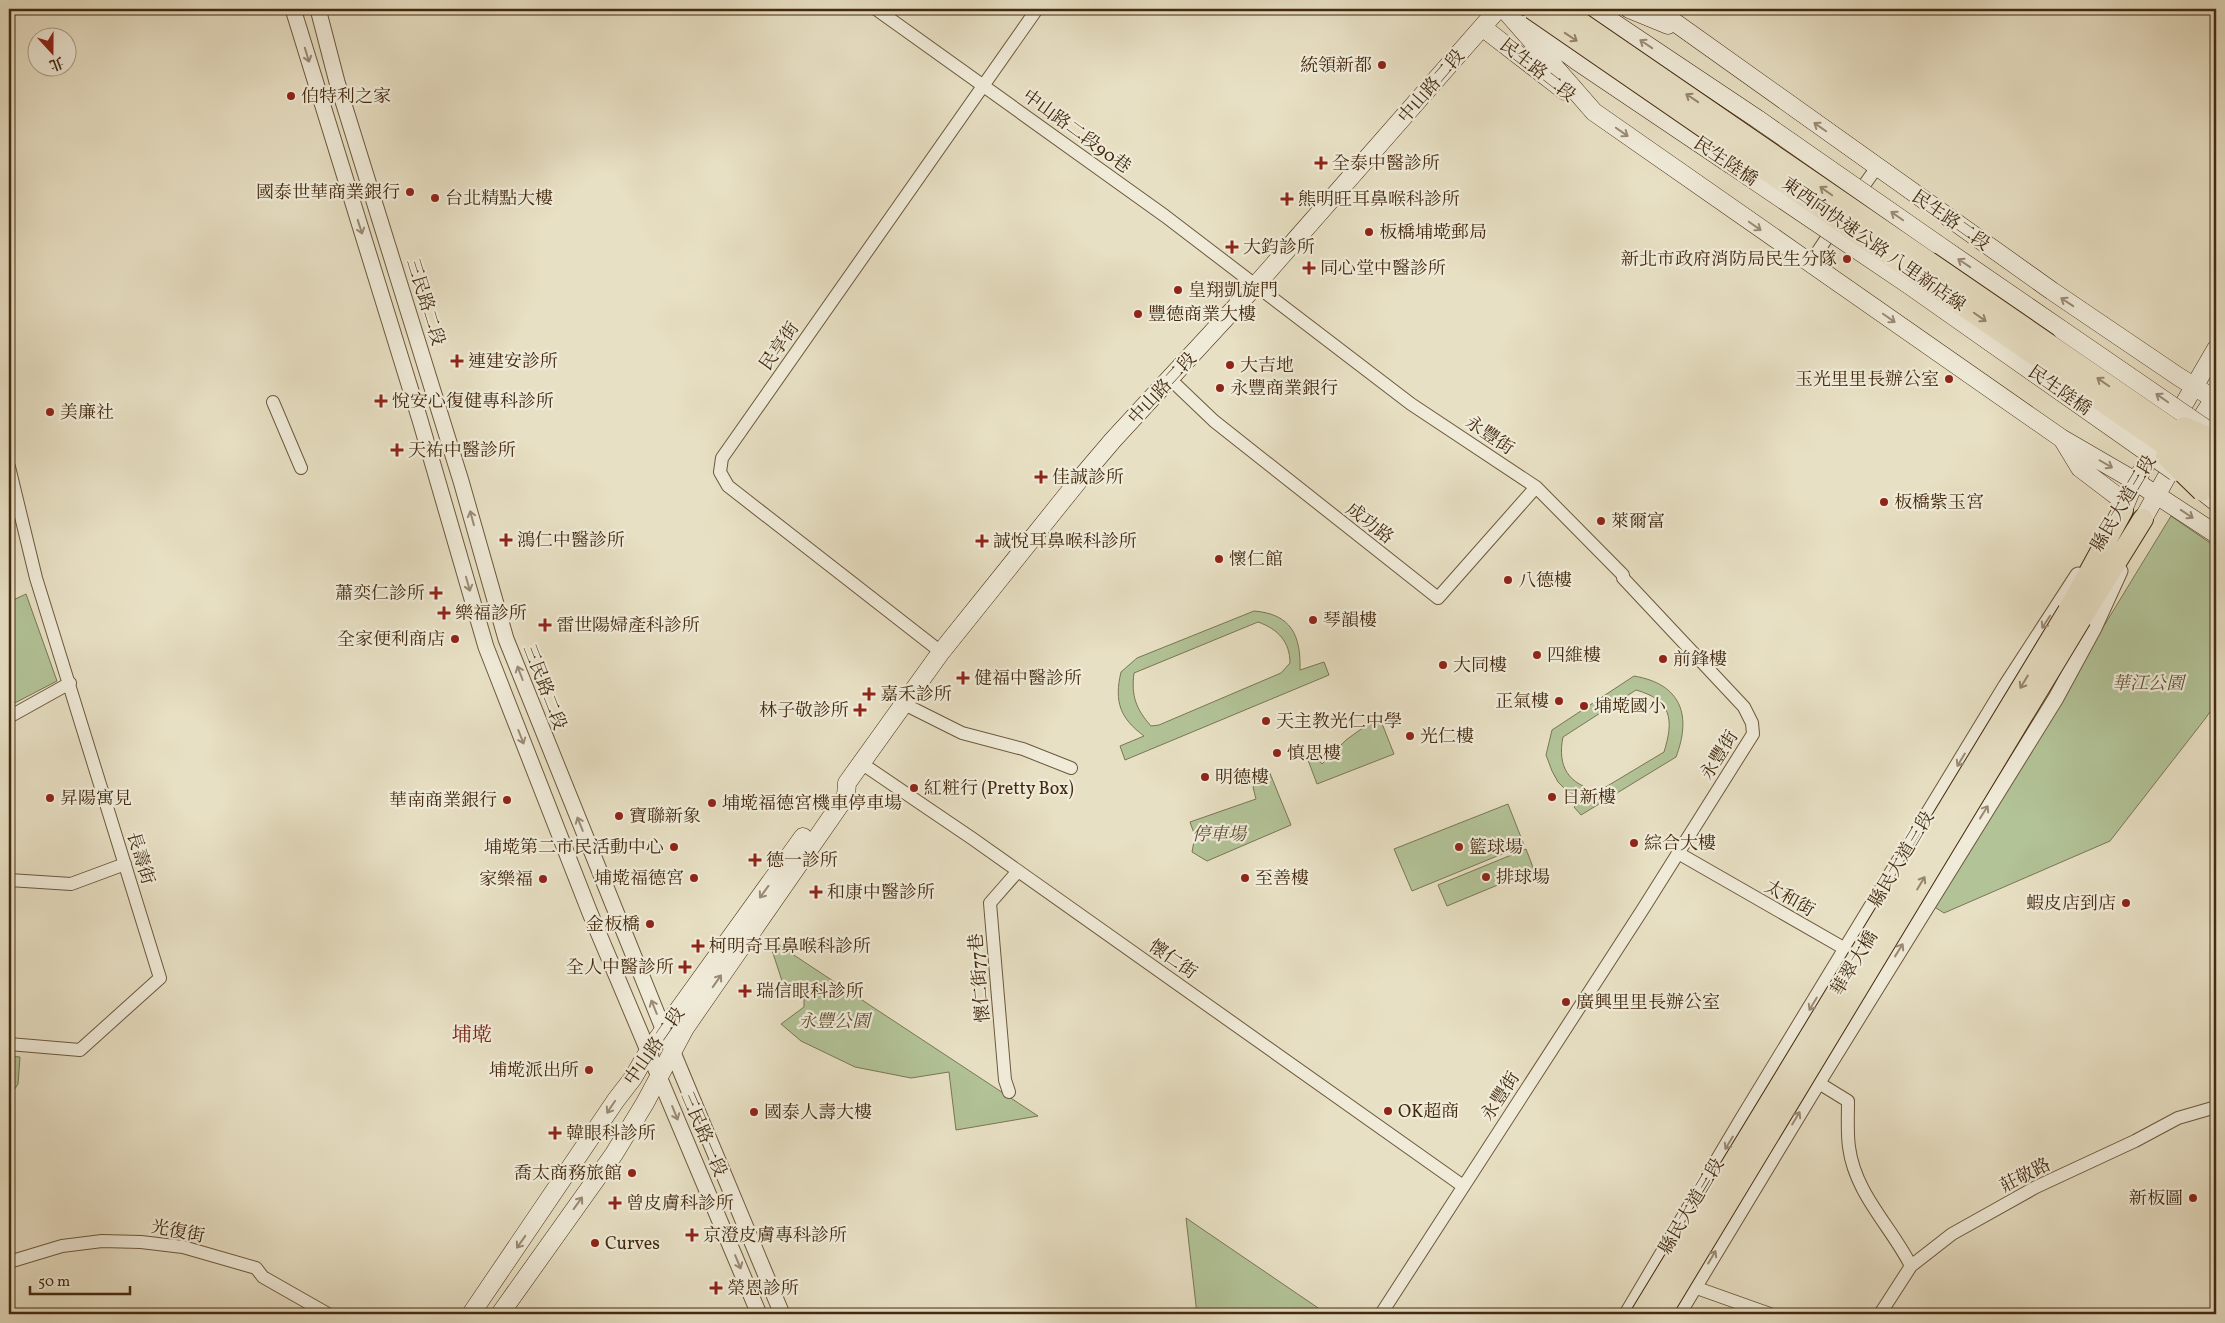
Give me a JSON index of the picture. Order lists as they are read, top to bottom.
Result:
{
  "streets": {
    "highway": ["東西向快速公路 八里新店線", "華翠大橋"],
    "main road": [
      "民生路二段",
      "中山路二段",
      "民生陸橋",
      "縣民大道三段"
    ],
    "street": [
      "中山路二段90巷",
      "三民路二段",
      "民享街",
      "永豐街",
      "成功路",
      "長壽街",
      "太和街",
      "懷仁街",
      "懷仁街77巷",
      "三民路一段",
      "莊敬路",
      "光復街"
    ]
  },
  "crossings": [
    ["民生路二段", "中山路二段"],
    ["民生路二段", "民生陸橋"],
    ["民生路二段", "縣民大道三段"],
    ["中山路二段", "中山路二段90巷"],
    ["中山路二段", "三民路二段"],
    ["中山路二段", "民享街"],
    ["中山路二段", "永豐街"],
    ["中山路二段", "成功路"],
    ["中山路二段", "懷仁街"],
    ["中山路二段", "三民路一段"],
    ["中山路二段90巷", "民享街"],
    ["中山路二段90巷", "永豐街"],
    ["民生陸橋", "東西向快速公路 八里新店線"],
    ["三民路二段", "三民路一段"],
    ["永豐街", "成功路"],
    ["永豐街", "太和街"],
    ["永豐街", "懷仁街"],
    ["縣民大道三段", "太和街"],
    ["懷仁街", "懷仁街77巷"]
  ],
  "districts": ["埔墘"],
  "parks": ["華江公園", "停車場", "永豐公園"],
  "places": {
    "other": [
      "統領新都",
      "伯特利之家",
      "國泰世華商業銀行",
      "台北精點大樓",
      "板橋埔墘郵局",
      "新北市政府消防局民生分隊",
      "皇翔凱旋門",
      "豐德商業大樓",
      "大吉地",
      "玉光里里長辦公室",
      "永豐商業銀行",
      "美廉社",
      "板橋紫玉宮",
      "萊爾富",
      "懷仁館",
      "八德樓",
      "琴韻樓",
      "全家便利商店",
      "四維樓",
      "前鋒樓",
      "大同樓",
      "正氣樓",
      "埔墘國小",
      "天主教光仁中學",
      "光仁樓",
      "慎思樓",
      "明德樓",
      "紅粧行 (Pretty Box)",
      "日新樓",
      "昇陽寓見",
      "華南商業銀行",
      "埔墘福德宮機車停車場",
      "寶聯新象",
      "綜合大樓",
      "埔墘第二市民活動中心",
      "籃球場",
      "排球場",
      "埔墘福德宮",
      "至善樓",
      "家樂福",
      "蝦皮店到店",
      "金板橋",
      "廣興里里長辦公室",
      "埔墘派出所",
      "OK超商",
      "國泰人壽大樓",
      "喬太商務旅館",
      "新板圖",
      "Curves"
    ],
    "health": [
      "全泰中醫診所",
      "熊明旺耳鼻喉科診所",
      "大鈞診所",
      "同心堂中醫診所",
      "連建安診所",
      "悅安心復健專科診所",
      "天祐中醫診所",
      "佳誠診所",
      "鴻仁中醫診所",
      "誠悅耳鼻喉科診所",
      "蕭奕仁診所",
      "樂福診所",
      "雷世陽婦產科診所",
      "健福中醫診所",
      "嘉禾診所",
      "林子敬診所",
      "德一診所",
      "和康中醫診所",
      "柯明奇耳鼻喉科診所",
      "全人中醫診所",
      "瑞信眼科診所",
      "韓眼科診所",
      "曾皮膚科診所",
      "京澄皮膚專科診所",
      "榮恩診所"
    ]
  },
  "scale_bar": "50 m",
  "north": "bottom"
}
